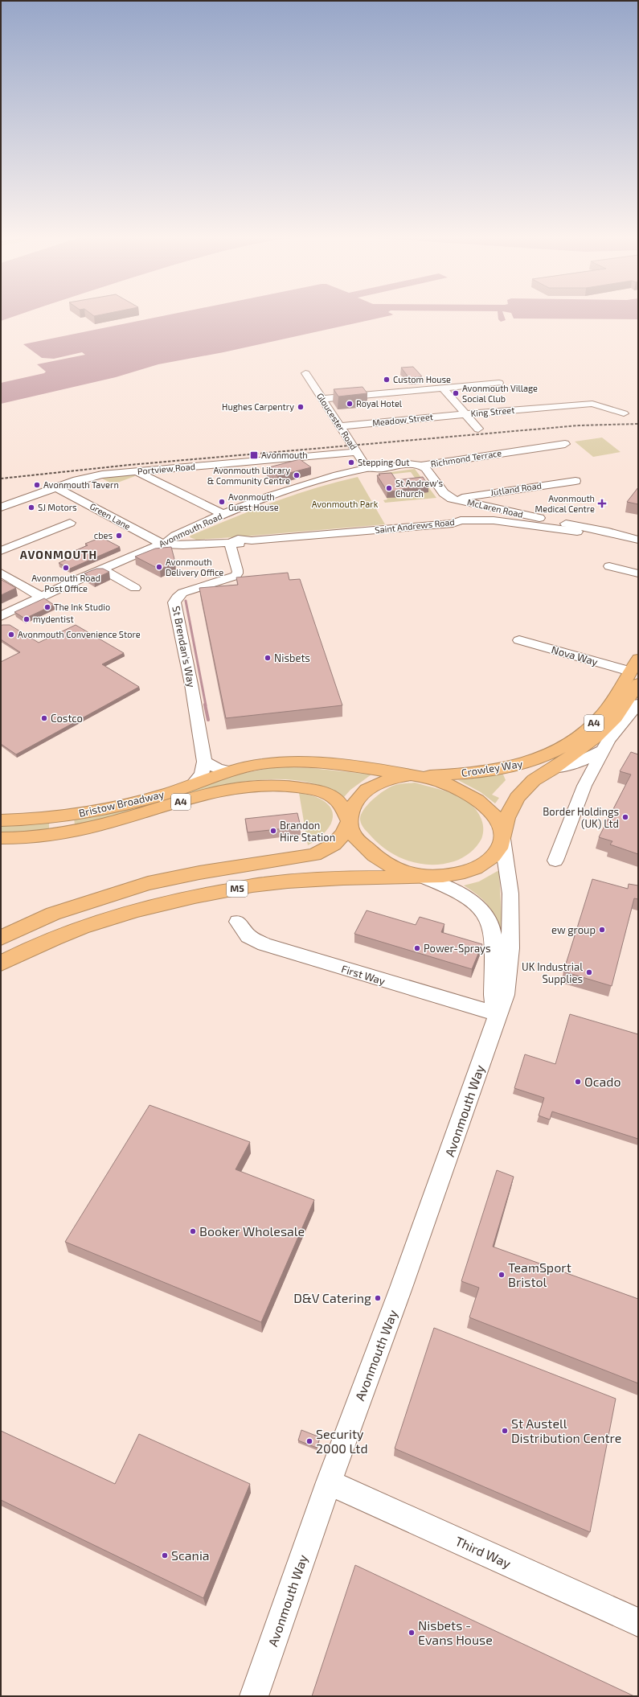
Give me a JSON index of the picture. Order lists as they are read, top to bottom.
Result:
{
  "streets": {
    "highway": [
      "A4",
      "Crowley Way",
      "Bristow Broadway",
      "M5"
    ],
    "street": [
      "King Street",
      "Meadow Street",
      "Gloucester Road",
      "Richmond Terrace",
      "Portview Road",
      "Jutland Road",
      "McLaren Road",
      "Green Lane",
      "Saint Andrews Road",
      "Avonmouth Road",
      "St Brendan's Way",
      "Nova Way",
      "First Way",
      "Avonmouth Way",
      "Third Way"
    ]
  },
  "crossings": [
    ["King Street", "Meadow Street"],
    ["Meadow Street", "Gloucester Road"],
    ["Gloucester Road", "Richmond Terrace"],
    ["Gloucester Road", "Portview Road"],
    ["Gloucester Road", "Avonmouth Road"],
    ["Richmond Terrace", "McLaren Road"],
    ["Richmond Terrace", "Avonmouth Road"],
    ["Portview Road", "Green Lane"],
    ["Jutland Road", "McLaren Road"],
    ["McLaren Road", "Saint Andrews Road"],
    ["Green Lane", "Saint Andrews Road"],
    ["Green Lane", "Avonmouth Road"],
    ["Saint Andrews Road", "Avonmouth Road"],
    ["Saint Andrews Road", "St Brendan's Way"],
    ["St Brendan's Way", "Bristow Broadway"],
    ["Nova Way", "Crowley Way"],
    ["Crowley Way", "Bristow Broadway"],
    ["Crowley Way", "M5"],
    ["Crowley Way", "Avonmouth Way"],
    ["Bristow Broadway", "M5"],
    ["First Way", "Avonmouth Way"],
    ["Avonmouth Way", "Third Way"]
  ],
  "districts": ["AVONMOUTH"],
  "parks": ["Avonmouth Park"],
  "places": {
    "other": [
      "Custom House",
      "Avonmouth Village Social Club",
      "Royal Hotel",
      "Hughes Carpentry",
      "Stepping Out",
      "Avonmouth Library & Community Centre",
      "Avonmouth Tavern",
      "St Andrew's Church",
      "Avonmouth Guest House",
      "SJ Motors",
      "cbes",
      "Avonmouth Delivery Office",
      "Avonmouth Road Post Office",
      "The Ink Studio",
      "mydentist",
      "Avonmouth Convenience Store",
      "Nisbets",
      "Costco",
      "Border Holdings (UK) Ltd",
      "Brandon Hire Station",
      "ew group",
      "Power-Sprays",
      "UK Industrial Supplies",
      "Ocado",
      "Booker Wholesale",
      "TeamSport Bristol",
      "D&V Catering",
      "St Austell Distribution Centre",
      "Security 2000 Ltd",
      "Scania",
      "Nisbets - Evans House"
    ],
    "transit": ["Avonmouth"],
    "health": ["Avonmouth Medical Centre"]
  }
}
